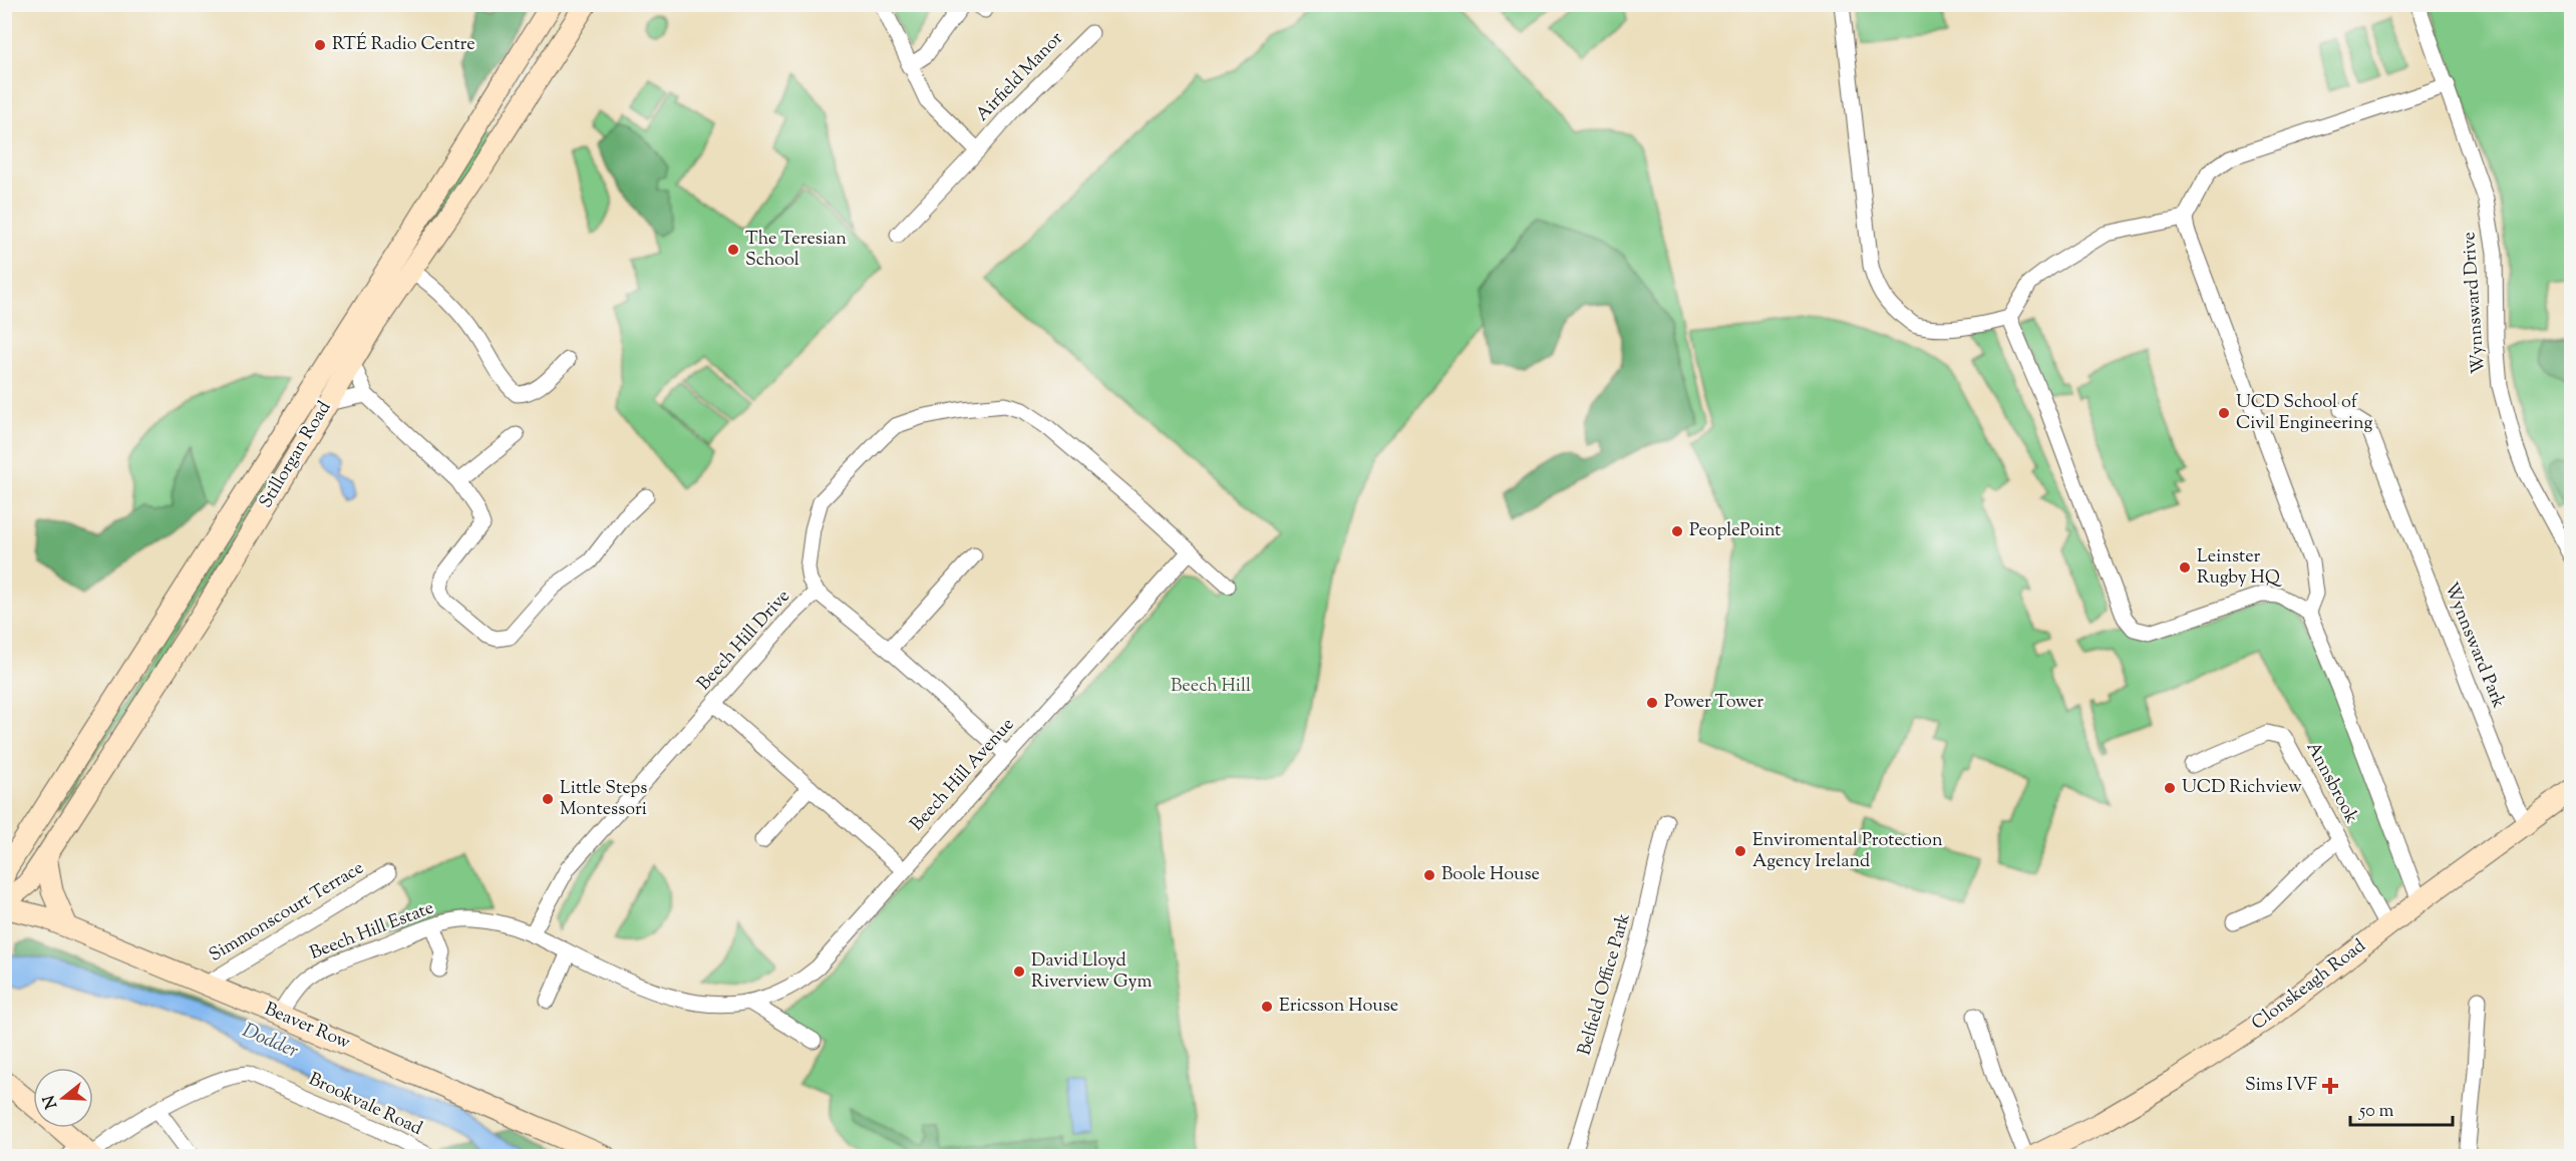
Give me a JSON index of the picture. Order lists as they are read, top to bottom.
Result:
{
  "streets": {
    "main road": ["Stillorgan Road", "Clonskeagh Road", "Beaver Row"],
    "street": [
      "Airfield Manor",
      "Wynnsward Drive",
      "Beech Hill Drive",
      "Wynnsward Park",
      "Beech Hill Avenue",
      "Annsbrook",
      "Simmonscourt Terrace",
      "Beech Hill Estate",
      "Belfield Office Park",
      "Brookvale Road"
    ]
  },
  "crossings": [
    ["Beech Hill Drive", "Beech Hill Avenue"],
    ["Beech Hill Drive", "Beech Hill Estate"],
    ["Wynnsward Park", "Clonskeagh Road"],
    ["Beech Hill Avenue", "Beech Hill Estate"],
    ["Annsbrook", "Clonskeagh Road"],
    ["Simmonscourt Terrace", "Beaver Row"],
    ["Beech Hill Estate", "Beaver Row"]
  ],
  "water": ["Dodder"],
  "parks": ["Beech Hill"],
  "places": {
    "other": [
      "RTÉ Radio Centre",
      "The Teresian School",
      "UCD School of Civil Engineering",
      "PeoplePoint",
      "Leinster Rugby HQ",
      "Power Tower",
      "UCD Richview",
      "Little Steps Montessori",
      "Enviromental Protection Agency Ireland",
      "Boole House",
      "David Lloyd Riverview Gym",
      "Ericsson House"
    ],
    "health": ["Sims IVF"]
  },
  "scale_bar": "50 m",
  "north": "left"
}
